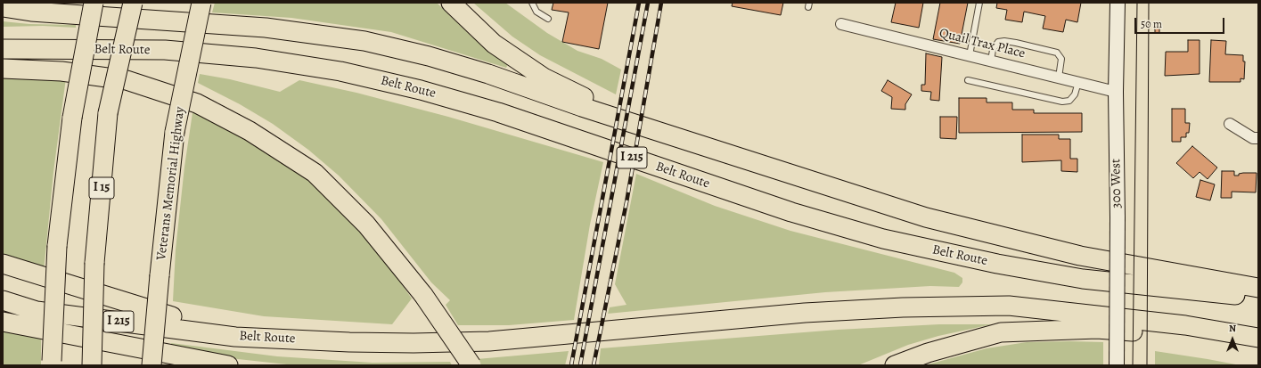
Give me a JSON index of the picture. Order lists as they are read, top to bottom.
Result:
{
  "streets": {
    "highway": [
      "Belt Route",
      "I 215",
      "Veterans Memorial Highway",
      "I 15"
    ],
    "street": ["Quail Trax Place", "300 West"]
  },
  "crossings": [
    ["Quail Trax Place", "300 West"]
  ],
  "scale_bar": "50 m",
  "north": "top"
}
